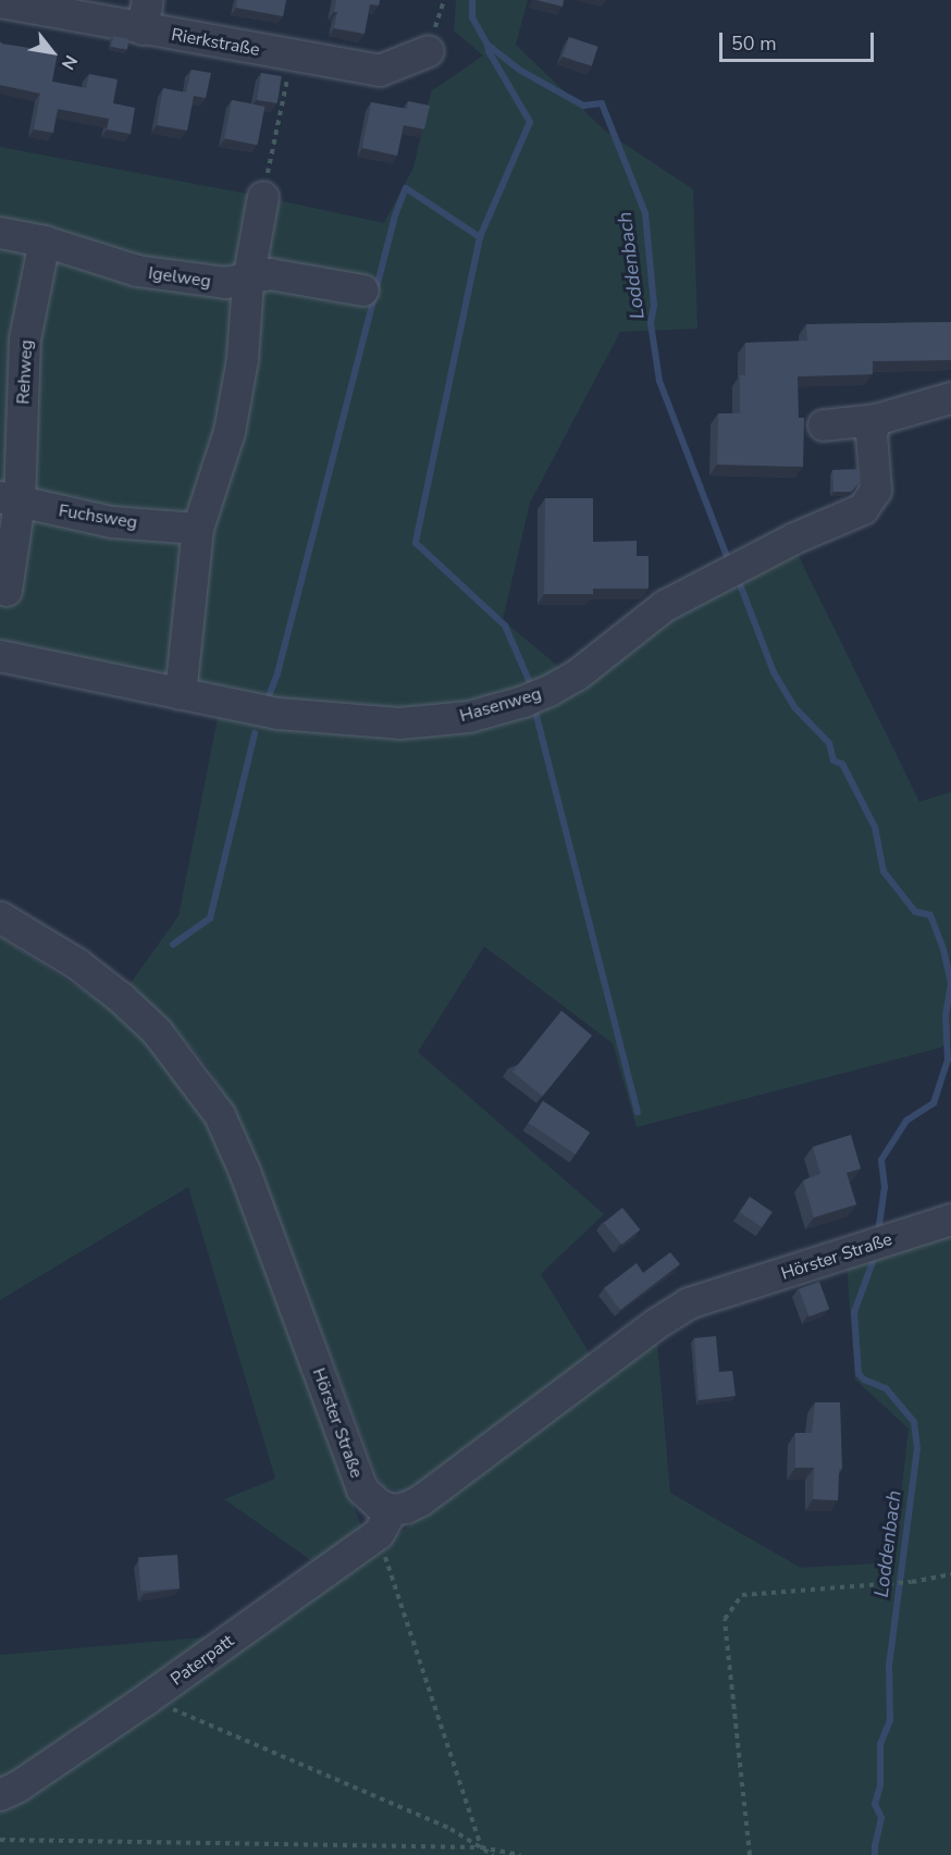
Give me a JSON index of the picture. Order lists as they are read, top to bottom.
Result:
{
  "streets": {
    "street": [
      "Rierkstraße",
      "Igelweg",
      "Rehweg",
      "Fuchsweg",
      "Hasenweg",
      "Hörster Straße",
      "Paterpatt"
    ]
  },
  "crossings": [
    ["Igelweg", "Rehweg"],
    ["Rehweg", "Fuchsweg"],
    ["Hörster Straße", "Paterpatt"]
  ],
  "water": ["Loddenbach"],
  "scale_bar": "50 m",
  "north": "bottom right"
}
